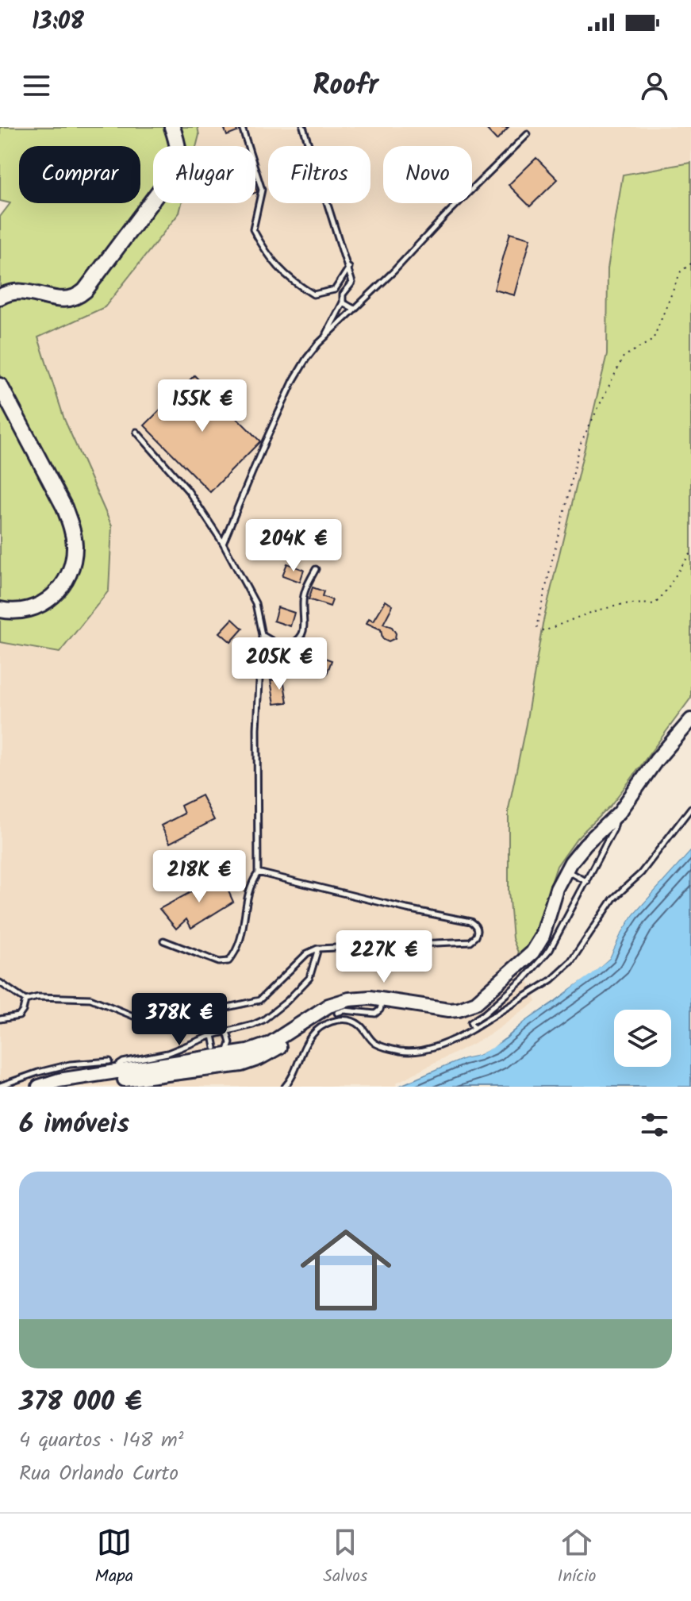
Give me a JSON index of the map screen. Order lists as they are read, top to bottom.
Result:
{
  "page": {
    "status": "13:08",
    "header": "Roofr",
    "chip": [
      "Comprar",
      "Alugar",
      "Filtros",
      "Novo"
    ],
    "price": [
      "155K €",
      "204K €",
      "205K €",
      "218K €",
      "227K €",
      "378K €"
    ],
    "heading": "6 imóveis",
    "list": [
      {
        "name": "378 000 €",
        "note": "4 quartos · 148 m² · Rua Orlando Curto"
      }
    ],
    "tabs": ["Mapa", "Salvos", "Início"]
  }
}
